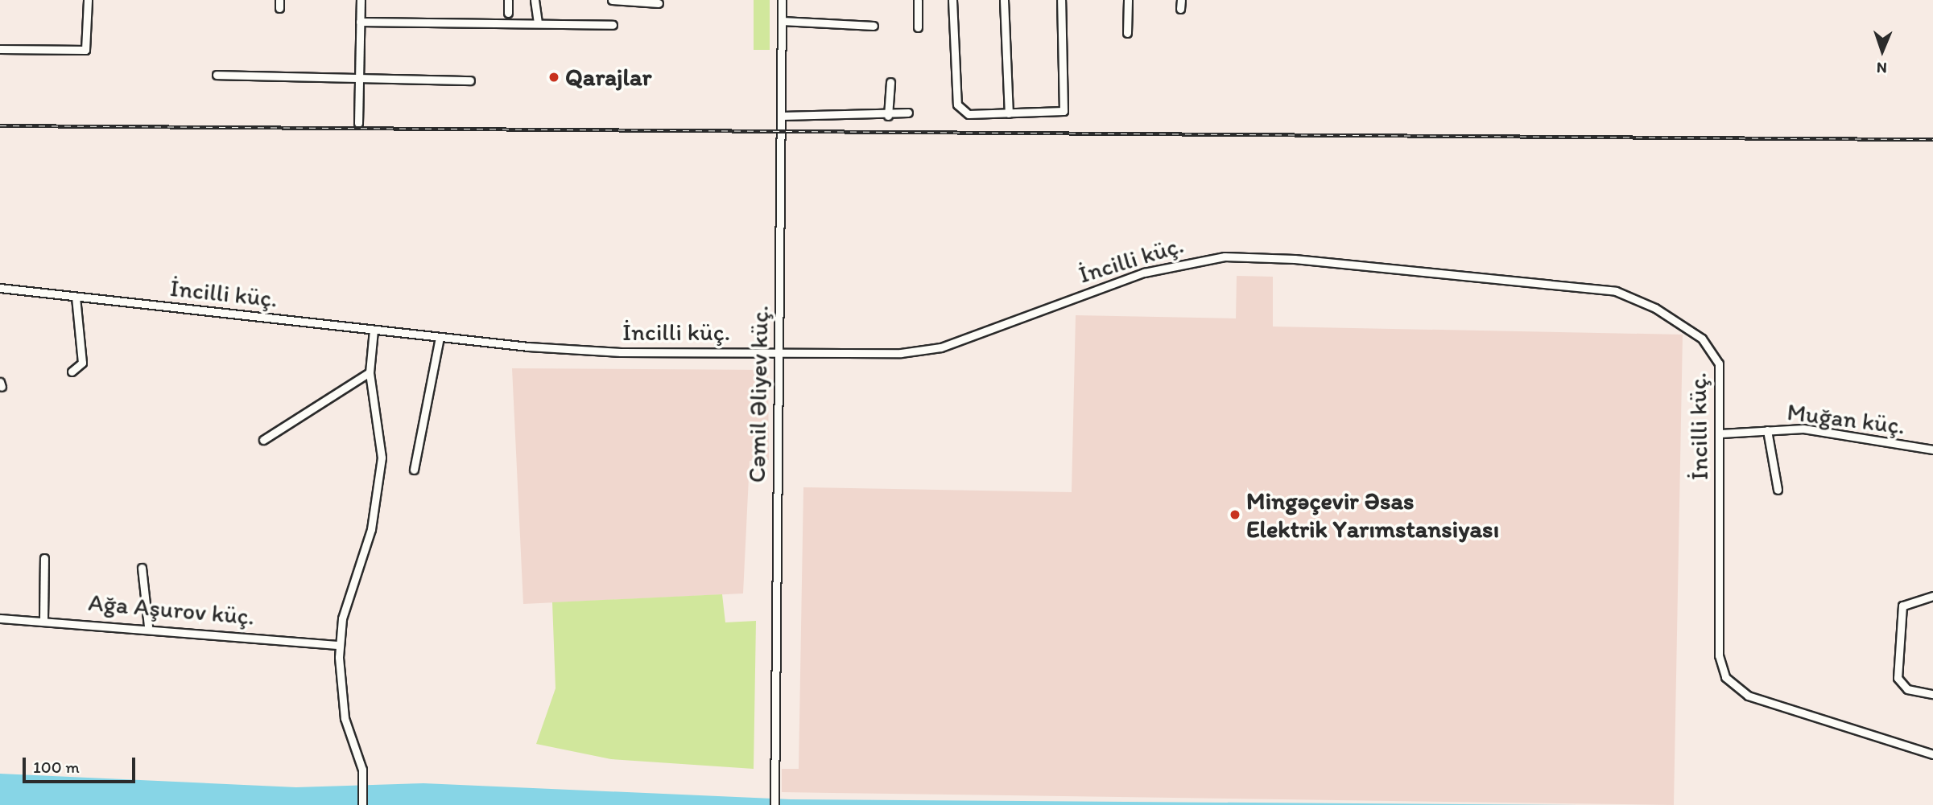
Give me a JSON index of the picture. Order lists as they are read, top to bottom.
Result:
{
  "streets": {
    "street": [
      "İncilli küç.",
      "Cəmil Əliyev küç.",
      "Muğan küç.",
      "Ağa Aşurov küç."
    ]
  },
  "crossings": [
    ["İncilli küç.", "Cəmil Əliyev küç."],
    ["İncilli küç.", "Muğan küç."]
  ],
  "places": ["Qarajlar", "Mingəçevir Əsas Elektrik Yarımstansiyası"],
  "scale_bar": "100 m",
  "north": "bottom"
}
